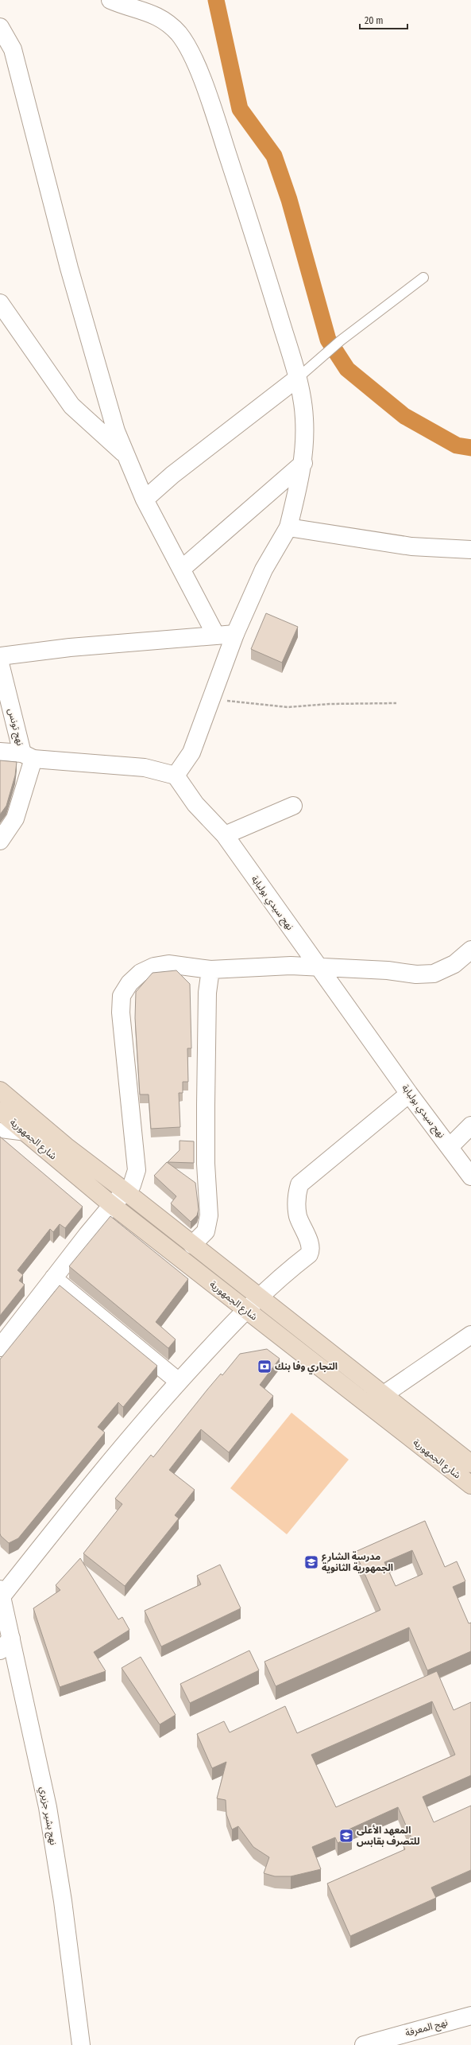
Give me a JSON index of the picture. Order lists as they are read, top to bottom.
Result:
{
  "streets": {
    "main road": ["شارع الجمهورية"],
    "street": [
      "نهج تونس",
      "نهج سيدي بولبابة",
      "نهج بشير جزيري",
      "نهج المعرفة"
    ]
  },
  "places": {
    "bank": ["التجاري وفا بنك"],
    "school or university": ["مدرسة الشارع الجمهورية الثانوية", "المعهد الأعلى للتصرف بقابس"]
  },
  "scale_bar": "20 m"
}
